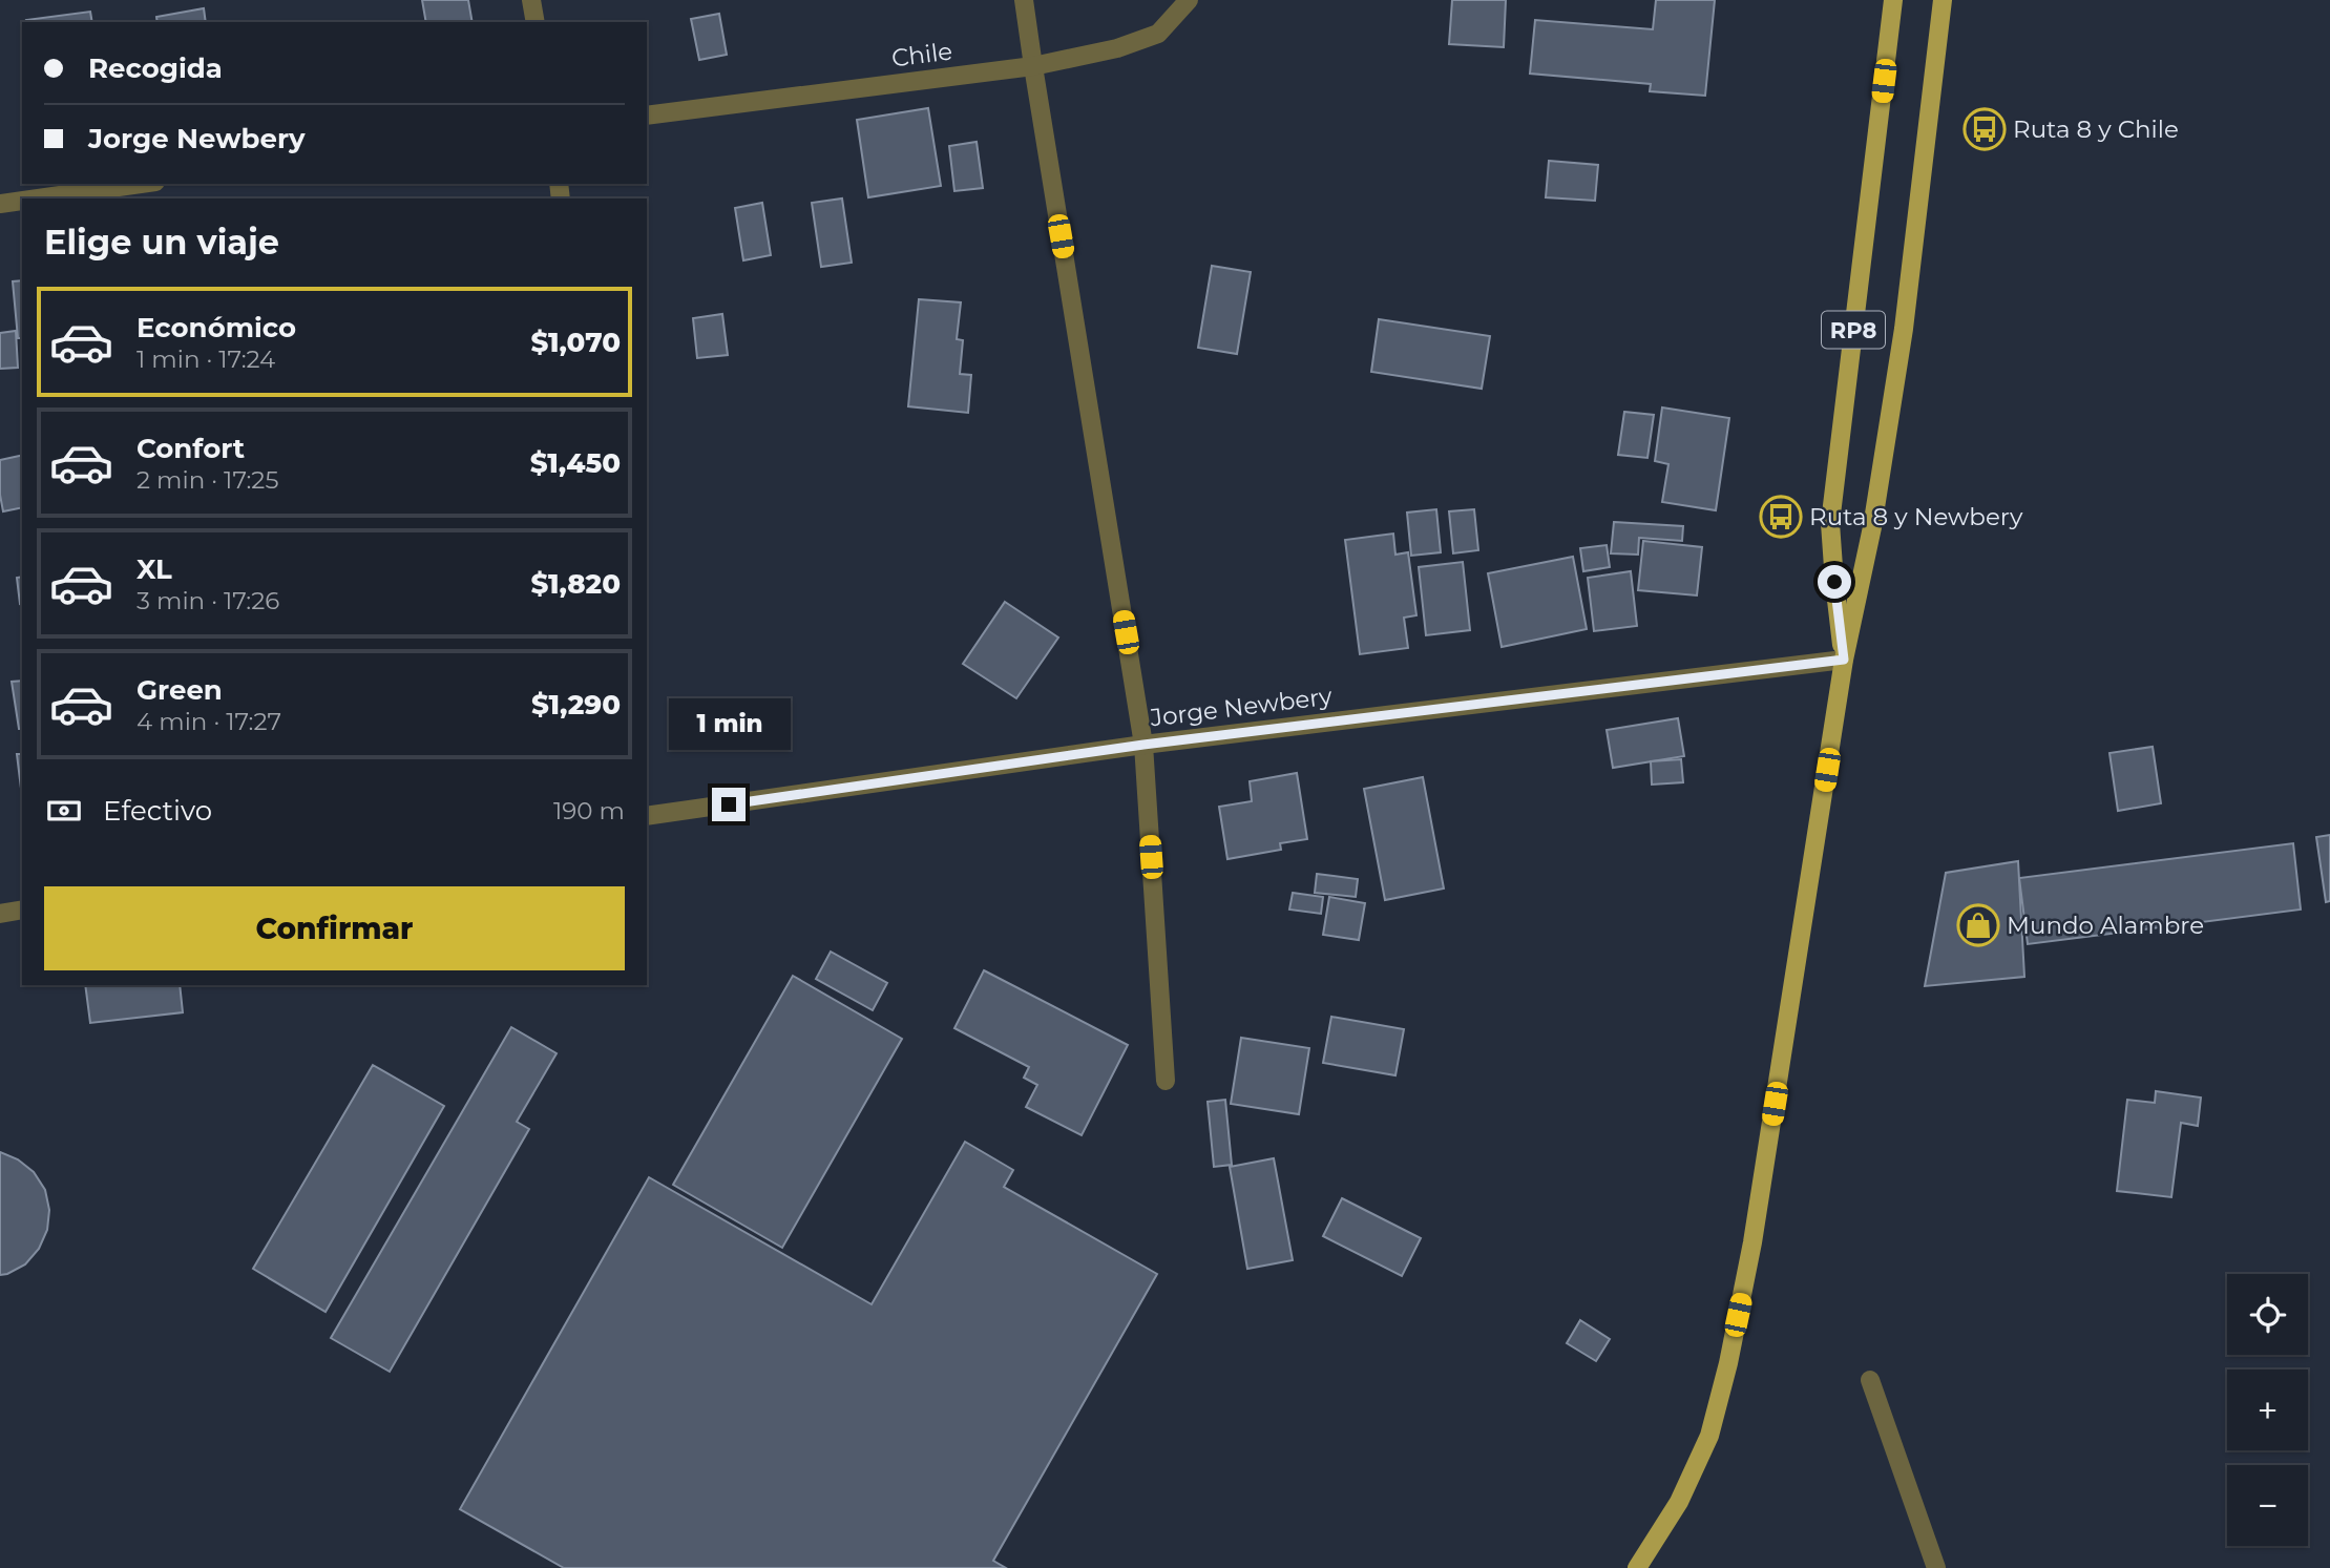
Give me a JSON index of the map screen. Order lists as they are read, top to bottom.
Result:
{
  "streets": {
    "main road": ["RP8"],
    "street": ["Chile", "Jorge Newbery"]
  },
  "crossings": [
    ["RP8", "Jorge Newbery"]
  ],
  "places": {
    "bus stop": ["Ruta 8 y Chile", "Ruta 8 y Newbery"],
    "shop": ["Mundo Alambre"]
  },
  "page": {
    "banner": ["Recogida", "Jorge Newbery"],
    "heading": "Elige un viaje",
    "list": [
      {
        "name": "Económico",
        "note": "1 min · 17:24",
        "value": "$1,070"
      },
      {
        "name": "Confort",
        "note": "2 min · 17:25",
        "value": "$1,450"
      },
      {
        "name": "XL",
        "note": "3 min · 17:26",
        "value": "$1,820"
      },
      {
        "name": "Green",
        "note": "4 min · 17:27",
        "value": "$1,290"
      }
    ],
    "bubble": "1 min",
    "pay": ["Efectivo", "190 m"],
    "buttons": "Confirmar",
    "map_buttons": ["+", "−"]
  }
}
